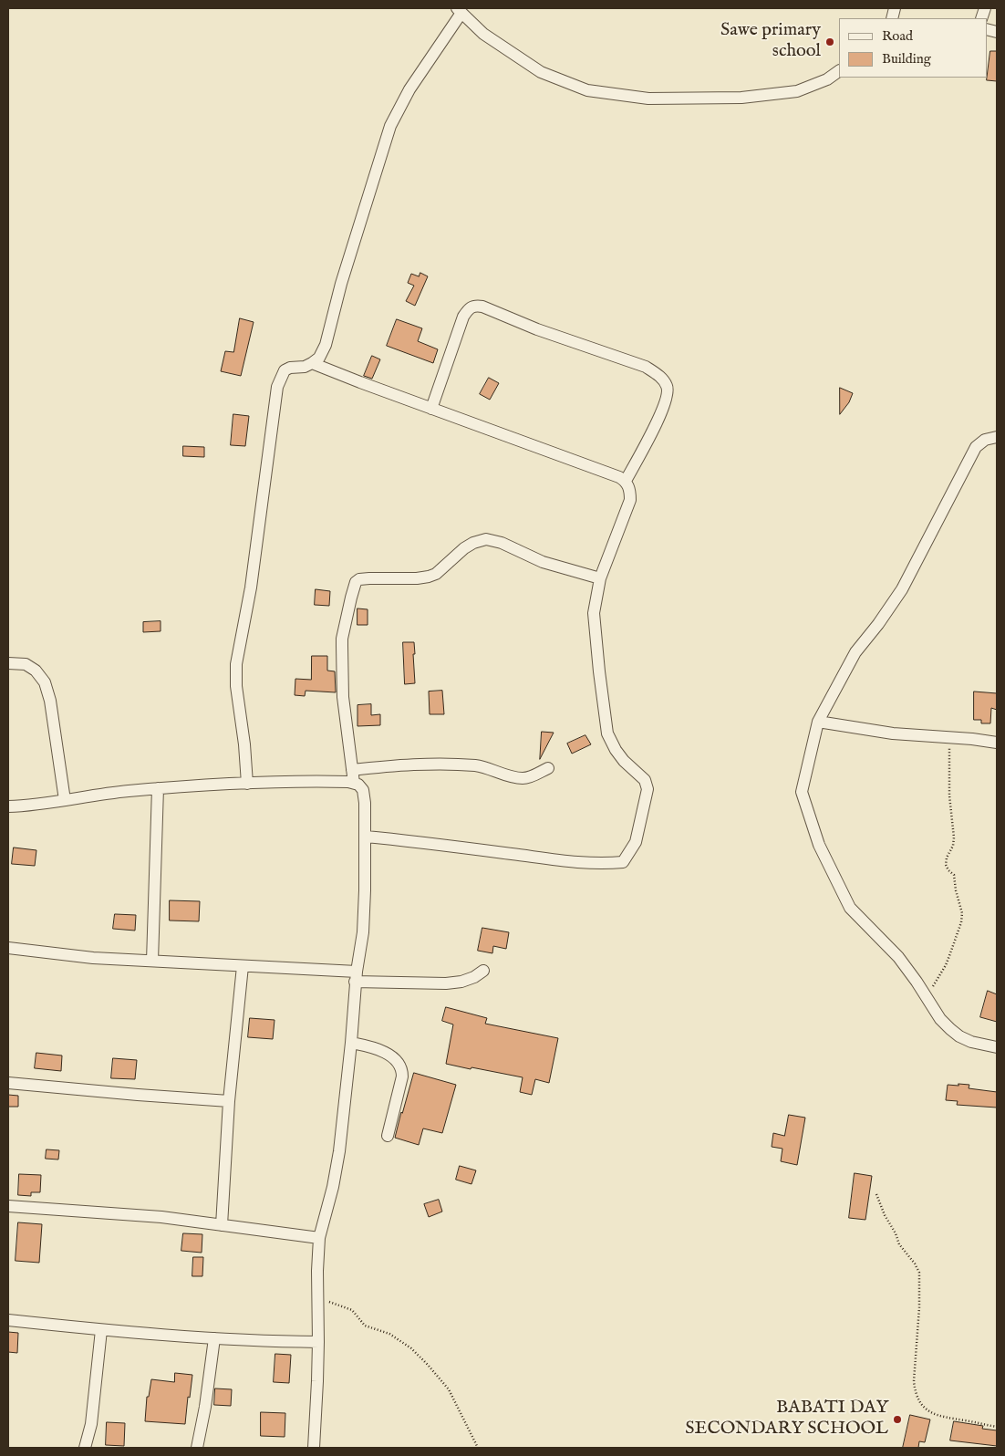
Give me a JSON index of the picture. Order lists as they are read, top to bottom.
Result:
{
  "places": ["Sawe primary school", "BABATI DAY SECONDARY SCHOOL"],
  "legend": ["Road", "Building"]
}
